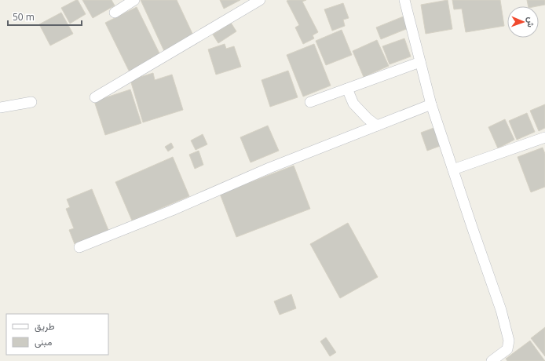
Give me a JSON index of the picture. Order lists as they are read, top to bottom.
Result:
{
  "legend": ["طريق", "مبنى"],
  "scale_bar": "50 m",
  "north": "right"
}
